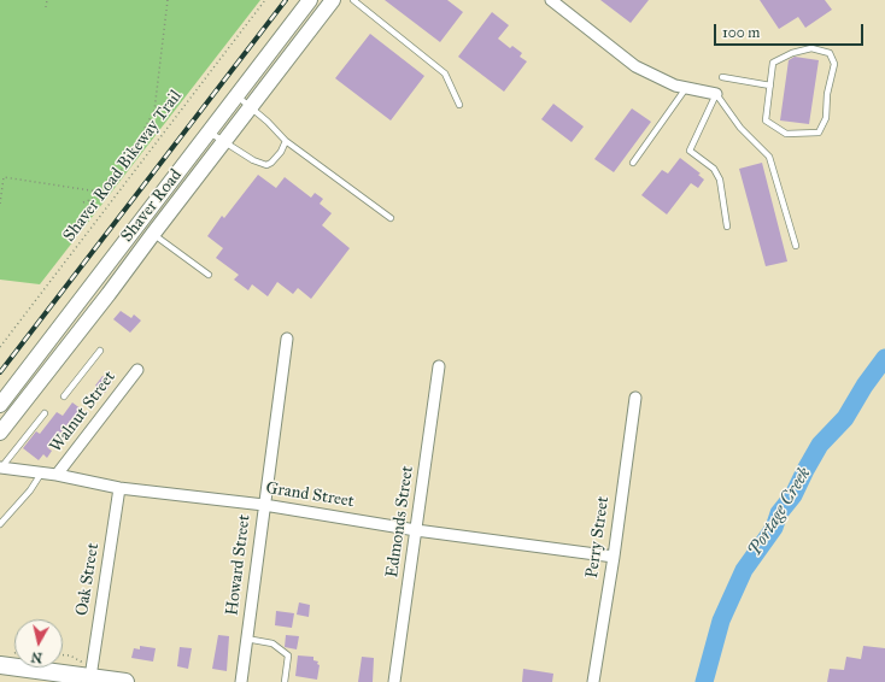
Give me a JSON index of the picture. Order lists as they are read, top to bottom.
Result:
{
  "streets": {
    "main road": ["Shaver Road"],
    "street": [
      "Walnut Street",
      "Grand Street",
      "Edmonds Street",
      "Perry Street",
      "Howard Street",
      "Oak Street"
    ],
    "path": ["Shaver Road Bikeway Trail"]
  },
  "crossings": [
    ["Walnut Street", "Grand Street"],
    ["Grand Street", "Edmonds Street"],
    ["Grand Street", "Perry Street"],
    ["Grand Street", "Howard Street"],
    ["Grand Street", "Oak Street"]
  ],
  "water": ["Portage Creek"],
  "scale_bar": "100 m",
  "north": "bottom"
}
